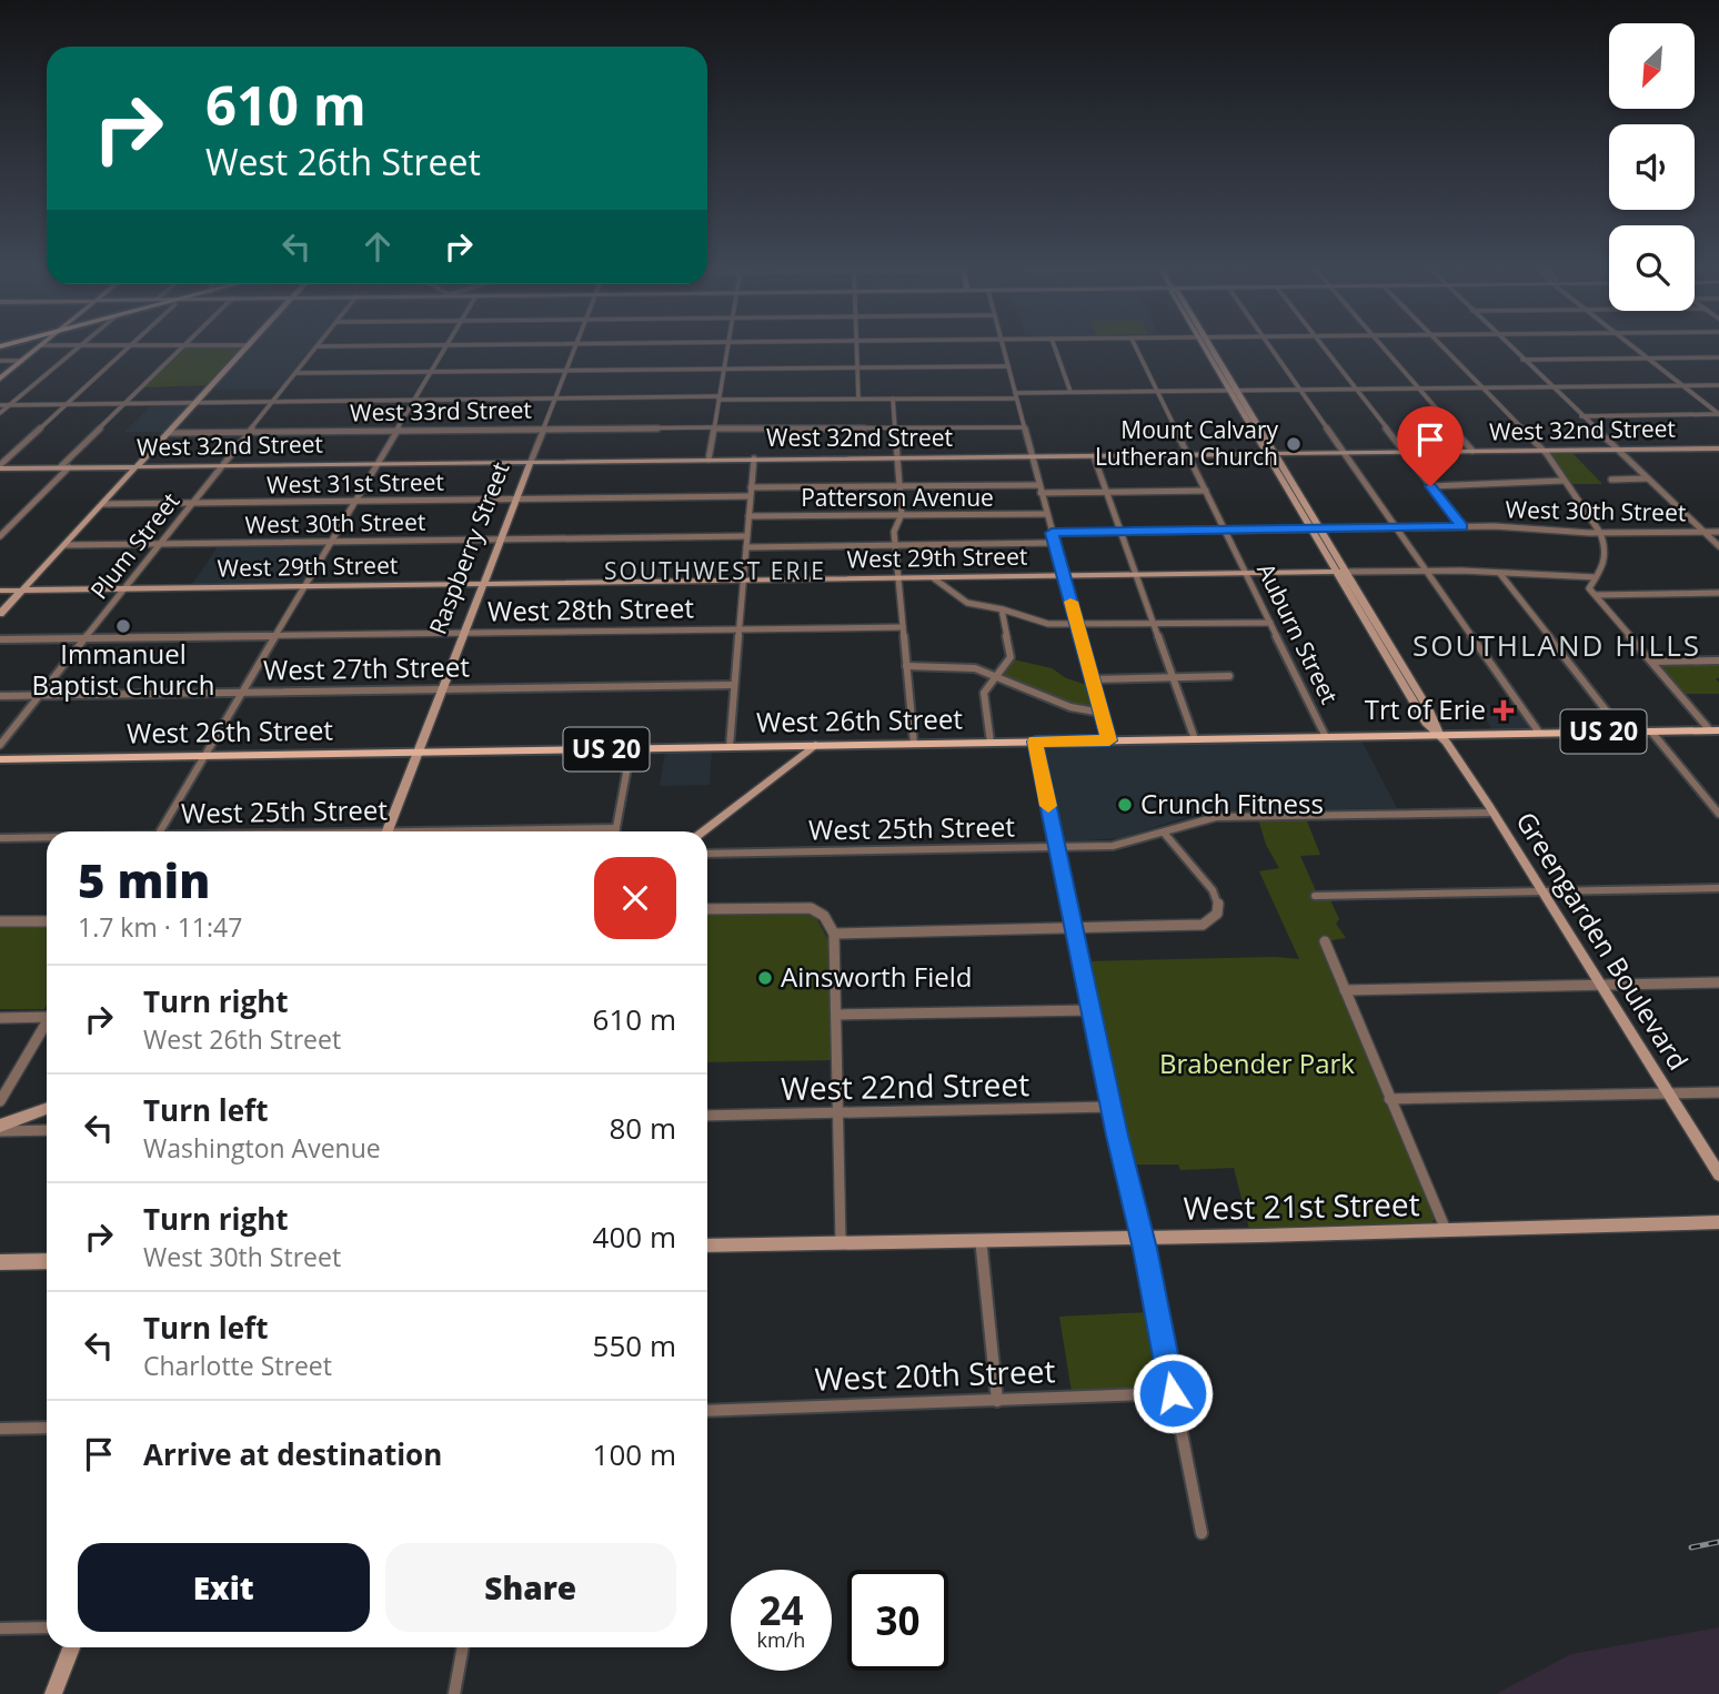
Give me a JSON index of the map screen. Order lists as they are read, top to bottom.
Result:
{
  "streets": {
    "main road": ["West 26th Street", "US 20"],
    "street": [
      "West 33rd Street",
      "West 32nd Street",
      "West 31st Street",
      "Patterson Avenue",
      "West 30th Street",
      "Plum Street",
      "Raspberry Street",
      "West 29th Street",
      "West 28th Street",
      "Auburn Street",
      "West 27th Street",
      "West 25th Street",
      "Greengarden Boulevard",
      "West 22nd Street",
      "West 21st Street",
      "West 20th Street"
    ]
  },
  "crossings": [
    ["West 33rd Street", "Plum Street"],
    ["West 33rd Street", "Raspberry Street"],
    ["West 32nd Street", "Plum Street"],
    ["West 32nd Street", "Raspberry Street"],
    ["West 32nd Street", "Auburn Street"],
    ["West 32nd Street", "Greengarden Boulevard"],
    ["West 31st Street", "Plum Street"],
    ["West 31st Street", "Raspberry Street"],
    ["West 30th Street", "Plum Street"],
    ["West 30th Street", "Raspberry Street"],
    ["West 30th Street", "Auburn Street"],
    ["West 30th Street", "Greengarden Boulevard"],
    ["Plum Street", "West 29th Street"],
    ["Plum Street", "West 28th Street"],
    ["Plum Street", "West 27th Street"],
    ["Raspberry Street", "West 29th Street"],
    ["Raspberry Street", "West 28th Street"],
    ["Raspberry Street", "West 27th Street"],
    ["Raspberry Street", "West 26th Street"],
    ["West 29th Street", "Auburn Street"],
    ["West 29th Street", "Greengarden Boulevard"],
    ["Auburn Street", "West 26th Street"],
    ["West 26th Street", "Greengarden Boulevard"],
    ["West 25th Street", "Greengarden Boulevard"]
  ],
  "districts": ["SOUTHWEST ERIE", "SOUTHLAND HILLS"],
  "parks": ["Brabender Park"],
  "places": {
    "other": [
      "Mount Calvary Lutheran Church",
      "Immanuel Baptist Church",
      "Crunch Fitness",
      "Ainsworth Field"
    ],
    "health": ["Trt of Erie"]
  },
  "north": "bottom left",
  "page": {
    "turn": ["610 m", "West 26th Street"],
    "heading": ["5 min", "1.7 km · 11:47"],
    "list": [
      {
        "name": "Turn right",
        "note": "West 26th Street",
        "value": "610 m"
      },
      {
        "name": "Turn left",
        "note": "Washington Avenue",
        "value": "80 m"
      },
      {
        "name": "Turn right",
        "note": "West 30th Street",
        "value": "400 m"
      },
      {
        "name": "Turn left",
        "note": "Charlotte Street",
        "value": "550 m"
      },
      {
        "name": "Arrive at destination",
        "value": "100 m"
      }
    ],
    "buttons": ["Exit", "Share"],
    "speed": "24 km/h",
    "limit": "30"
  }
}
